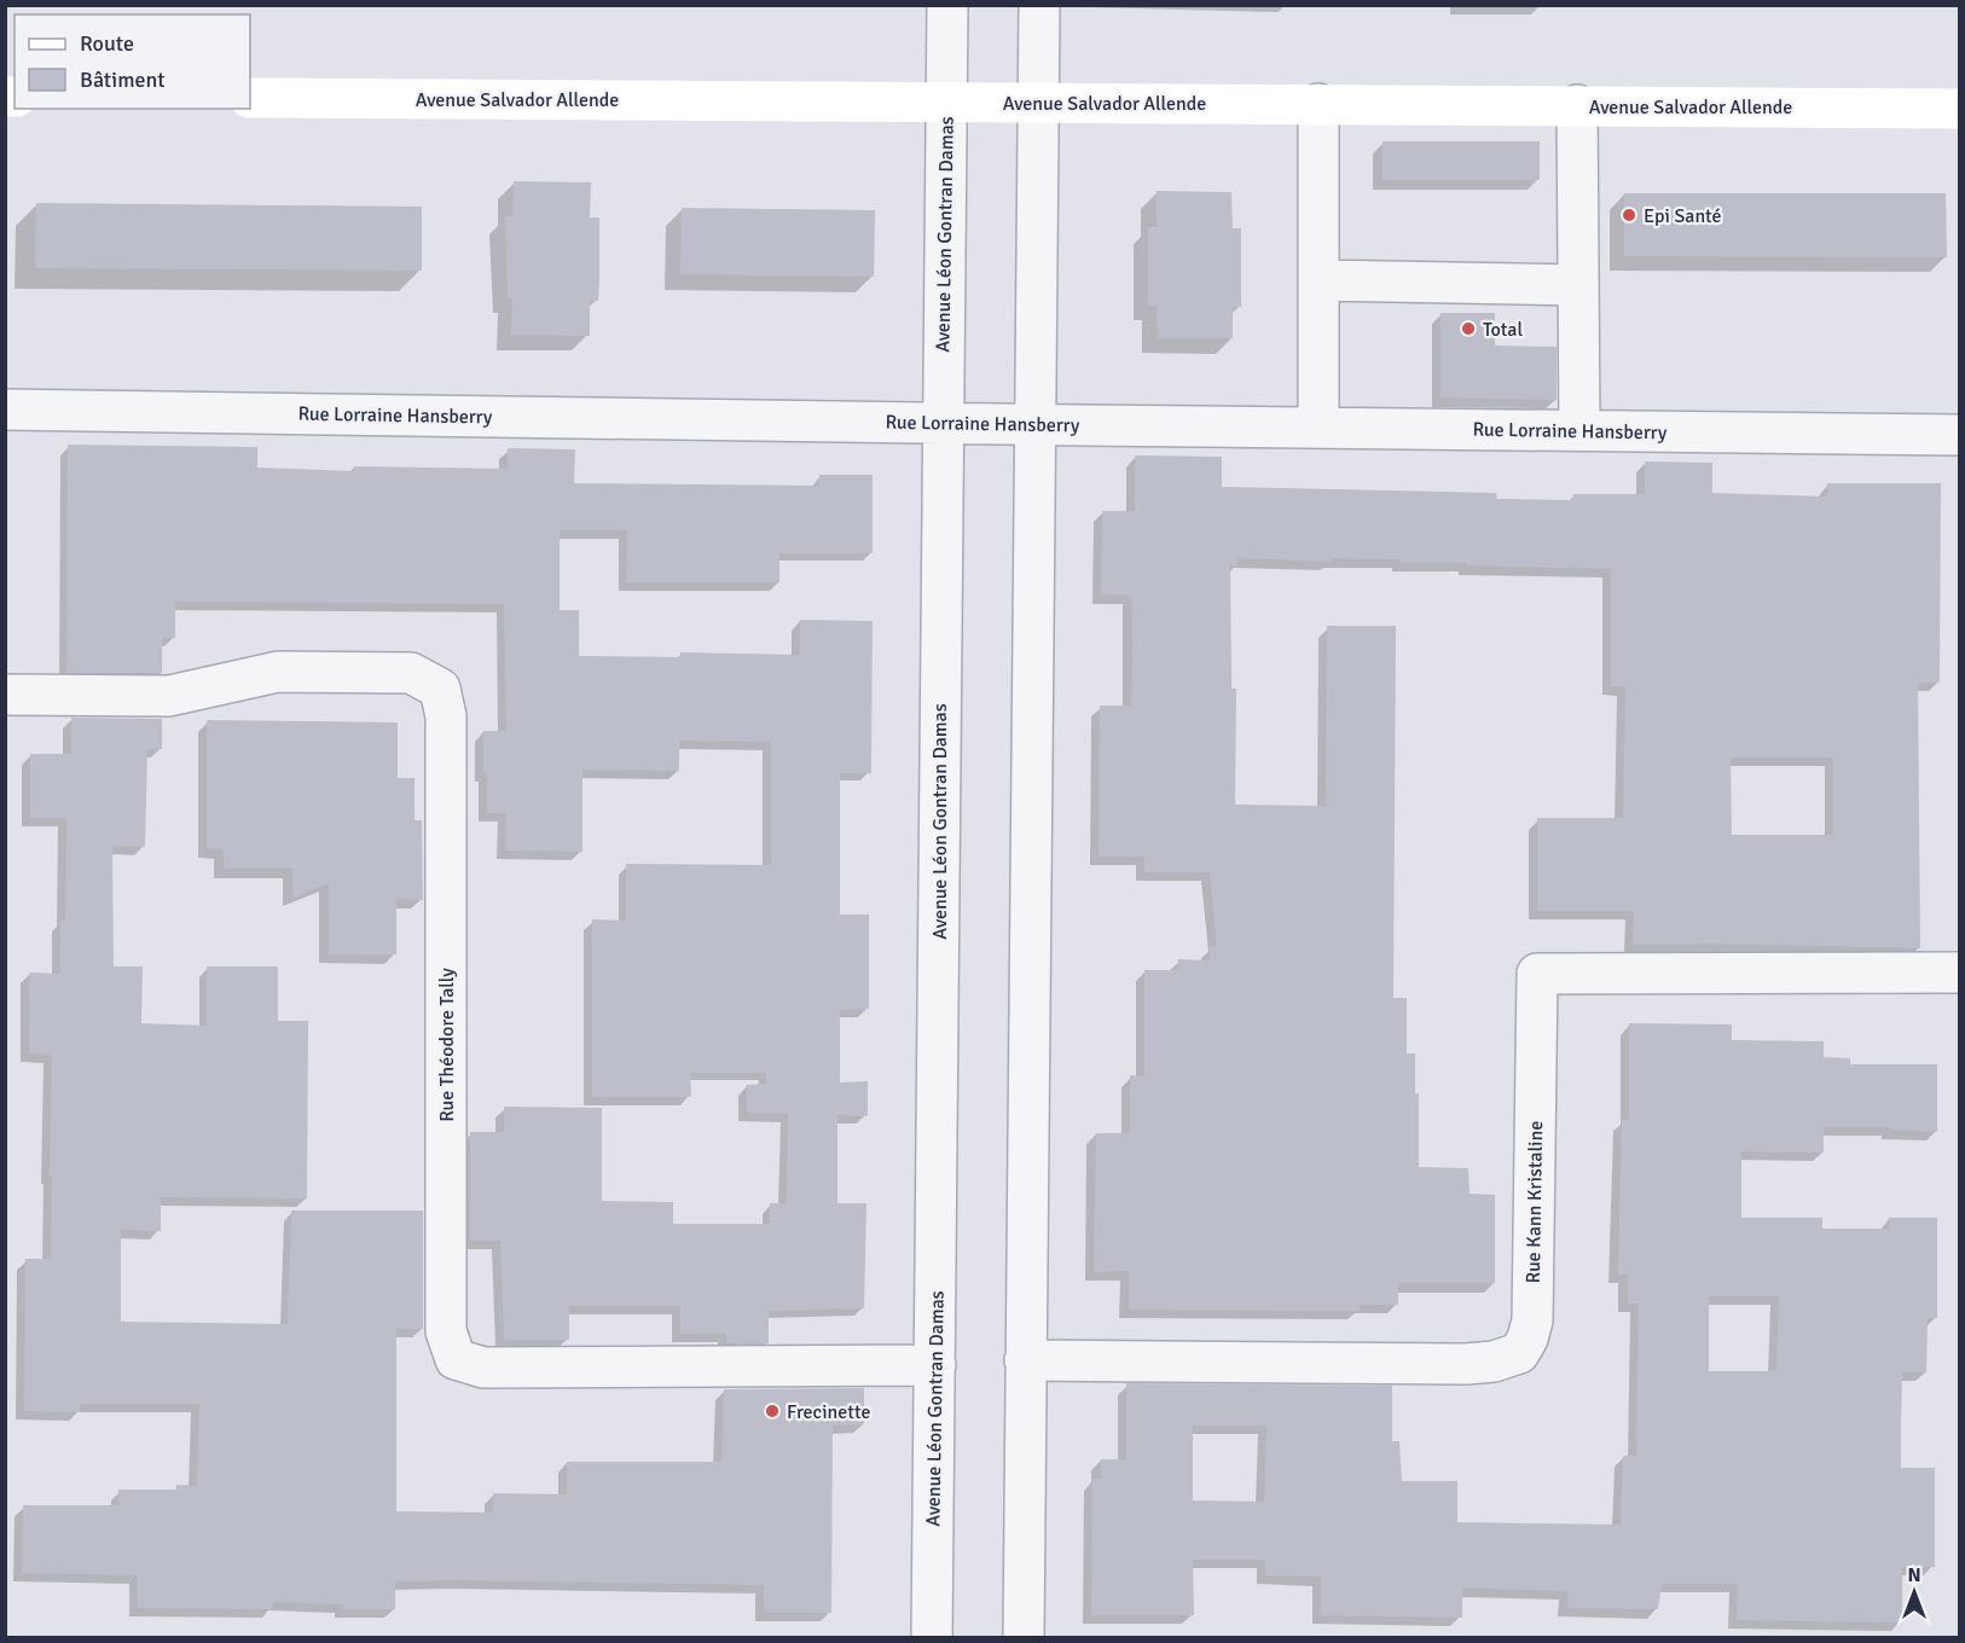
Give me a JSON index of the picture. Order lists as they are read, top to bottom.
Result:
{
  "streets": {
    "main road": ["Avenue Salvador Allende"],
    "street": [
      "Avenue Léon Gontran Damas",
      "Rue Lorraine Hansberry",
      "Rue Théodore Tally",
      "Rue Kann Kristaline"
    ]
  },
  "crossings": [
    ["Avenue Salvador Allende", "Avenue Léon Gontran Damas"],
    ["Avenue Léon Gontran Damas", "Rue Lorraine Hansberry"],
    ["Avenue Léon Gontran Damas", "Rue Théodore Tally"]
  ],
  "places": ["Epi Santé", "Total", "Frecinette"],
  "legend": ["Route", "Bâtiment"],
  "north": "top"
}
